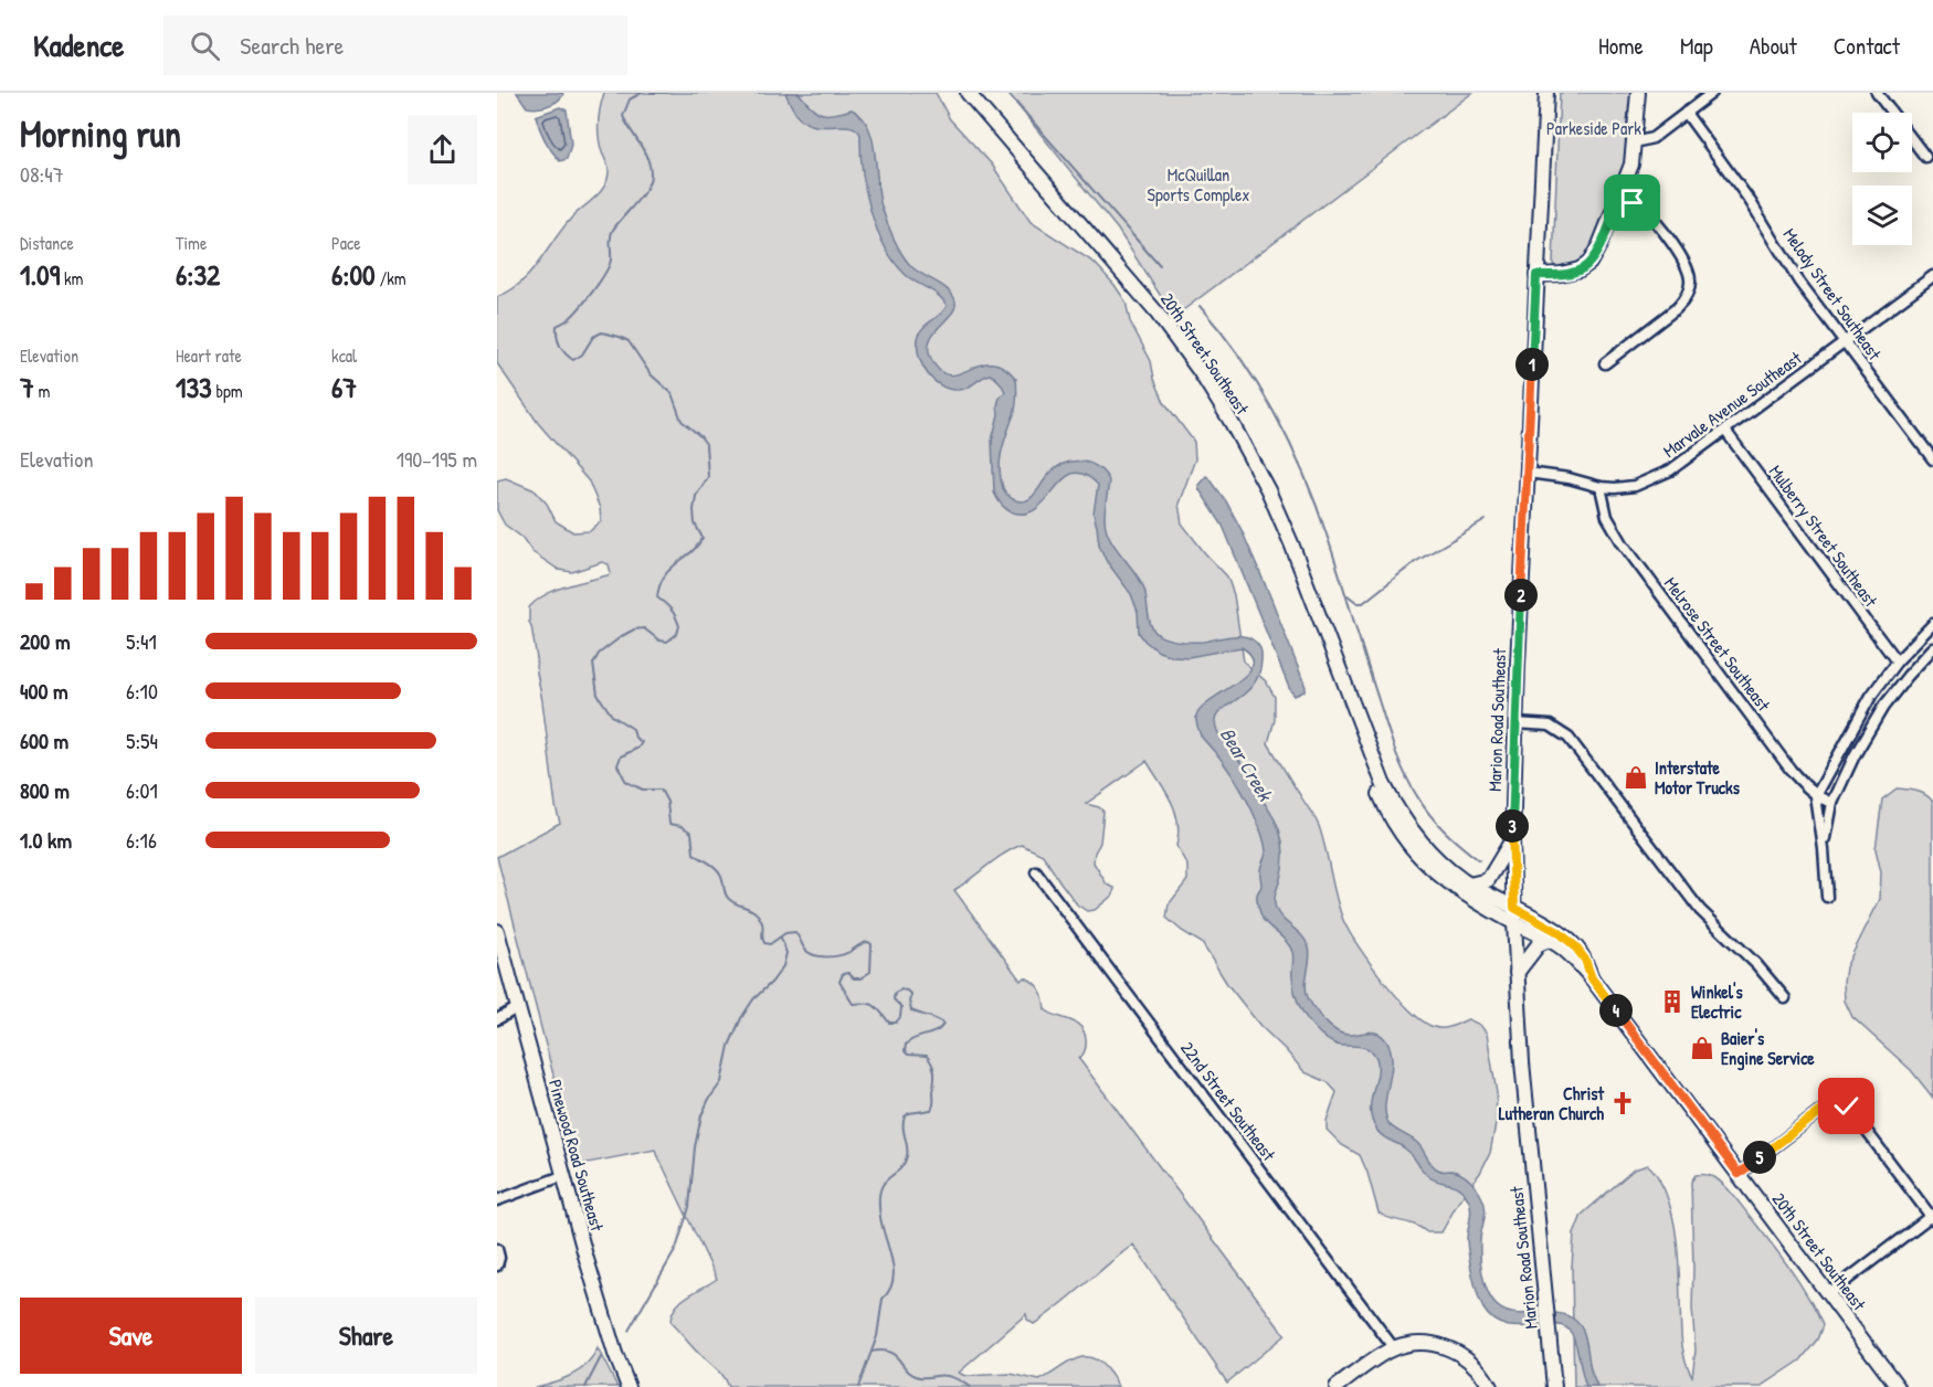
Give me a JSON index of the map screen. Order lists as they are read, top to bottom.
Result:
{
  "streets": {
    "street": [
      "Melody Street Southeast",
      "20th Street Southeast",
      "Marvale Avenue Southeast",
      "Mulberry Street Southeast",
      "Melrose Street Southeast",
      "Marion Road Southeast",
      "22nd Street Southeast",
      "Pinewood Road Southeast"
    ]
  },
  "crossings": [
    ["Melody Street Southeast", "Marvale Avenue Southeast"],
    ["20th Street Southeast", "Marion Road Southeast"],
    ["Marvale Avenue Southeast", "Mulberry Street Southeast"],
    ["Marvale Avenue Southeast", "Melrose Street Southeast"],
    ["Marvale Avenue Southeast", "Marion Road Southeast"]
  ],
  "water": ["Bear Creek"],
  "parks": ["Parkeside Park", "McQuillan Sports Complex"],
  "places": {
    "shop": ["Interstate Motor Trucks", "Baier's Engine Service"],
    "building": ["Winkel's Electric"],
    "church": ["Christ Lutheran Church"]
  },
  "page": {
    "header": "Kadence",
    "search": "Search here",
    "nav": [
      "Home",
      "Map",
      "About",
      "Contact"
    ],
    "heading": ["Morning run", "08:47"],
    "stats": [
      ["Distance", "1.09 km"],
      ["Time", "6:32"],
      ["Pace", "6:00 /km"],
      ["Elevation", "7 m"],
      ["Heart rate", "133 bpm"],
      ["kcal", "67"]
    ],
    "pins": [
      "1",
      "2",
      "3",
      "4",
      "5"
    ],
    "chart": ["Elevation", "190–195 m"],
    "list": [
      {
        "name": "200 m",
        "note": "5:41"
      },
      {
        "name": "400 m",
        "note": "6:10"
      },
      {
        "name": "600 m",
        "note": "5:54"
      },
      {
        "name": "800 m",
        "note": "6:01"
      },
      {
        "name": "1.0 km",
        "note": "6:16"
      }
    ],
    "buttons": ["Save", "Share"]
  }
}
